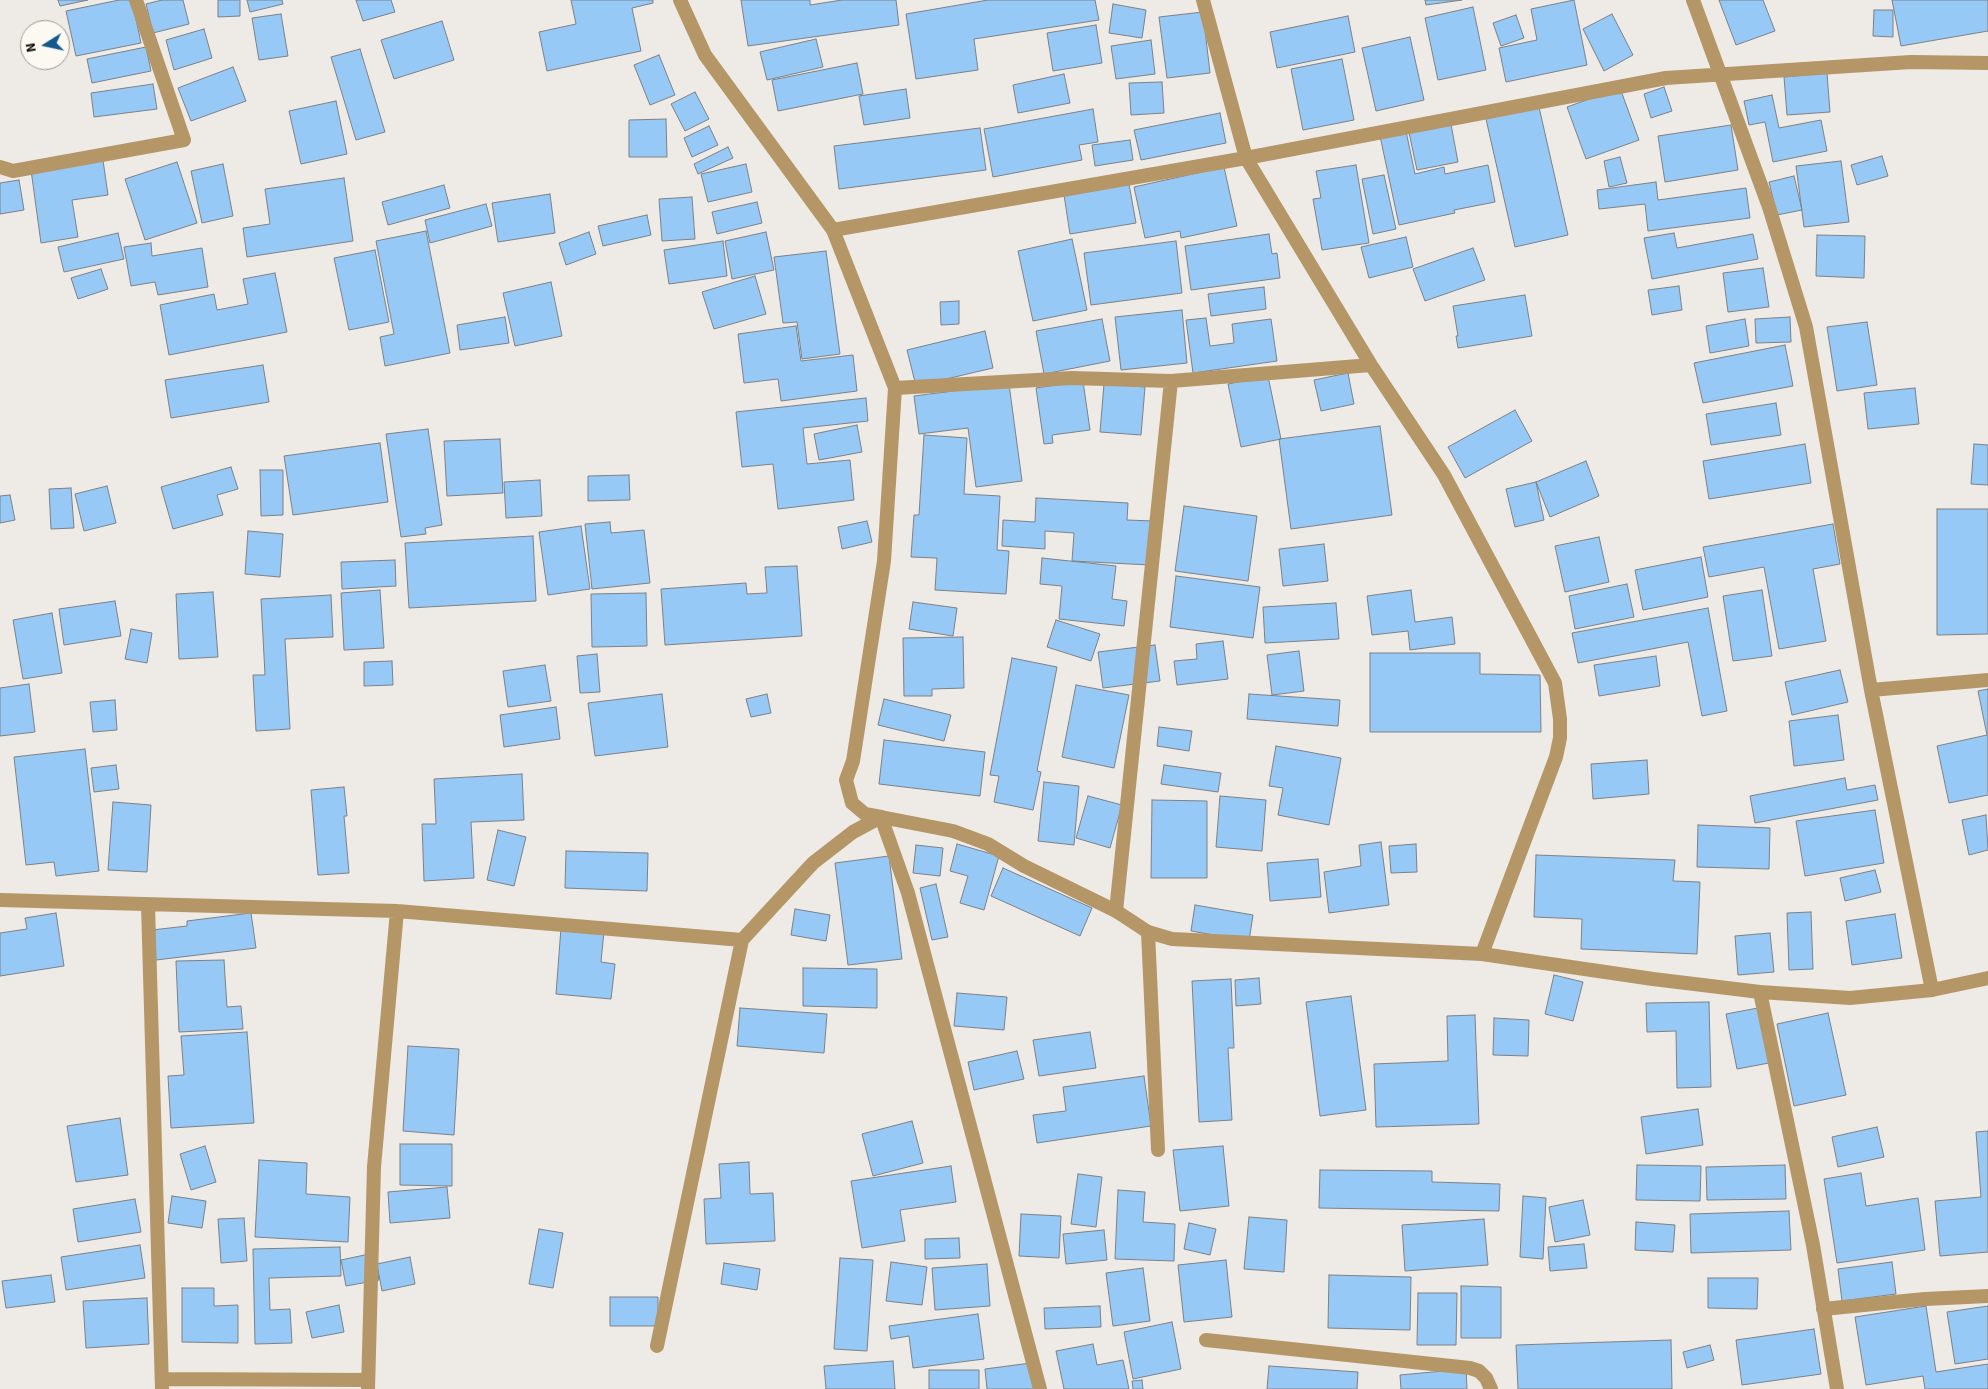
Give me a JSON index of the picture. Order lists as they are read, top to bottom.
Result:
{
  "north": "left"
}
